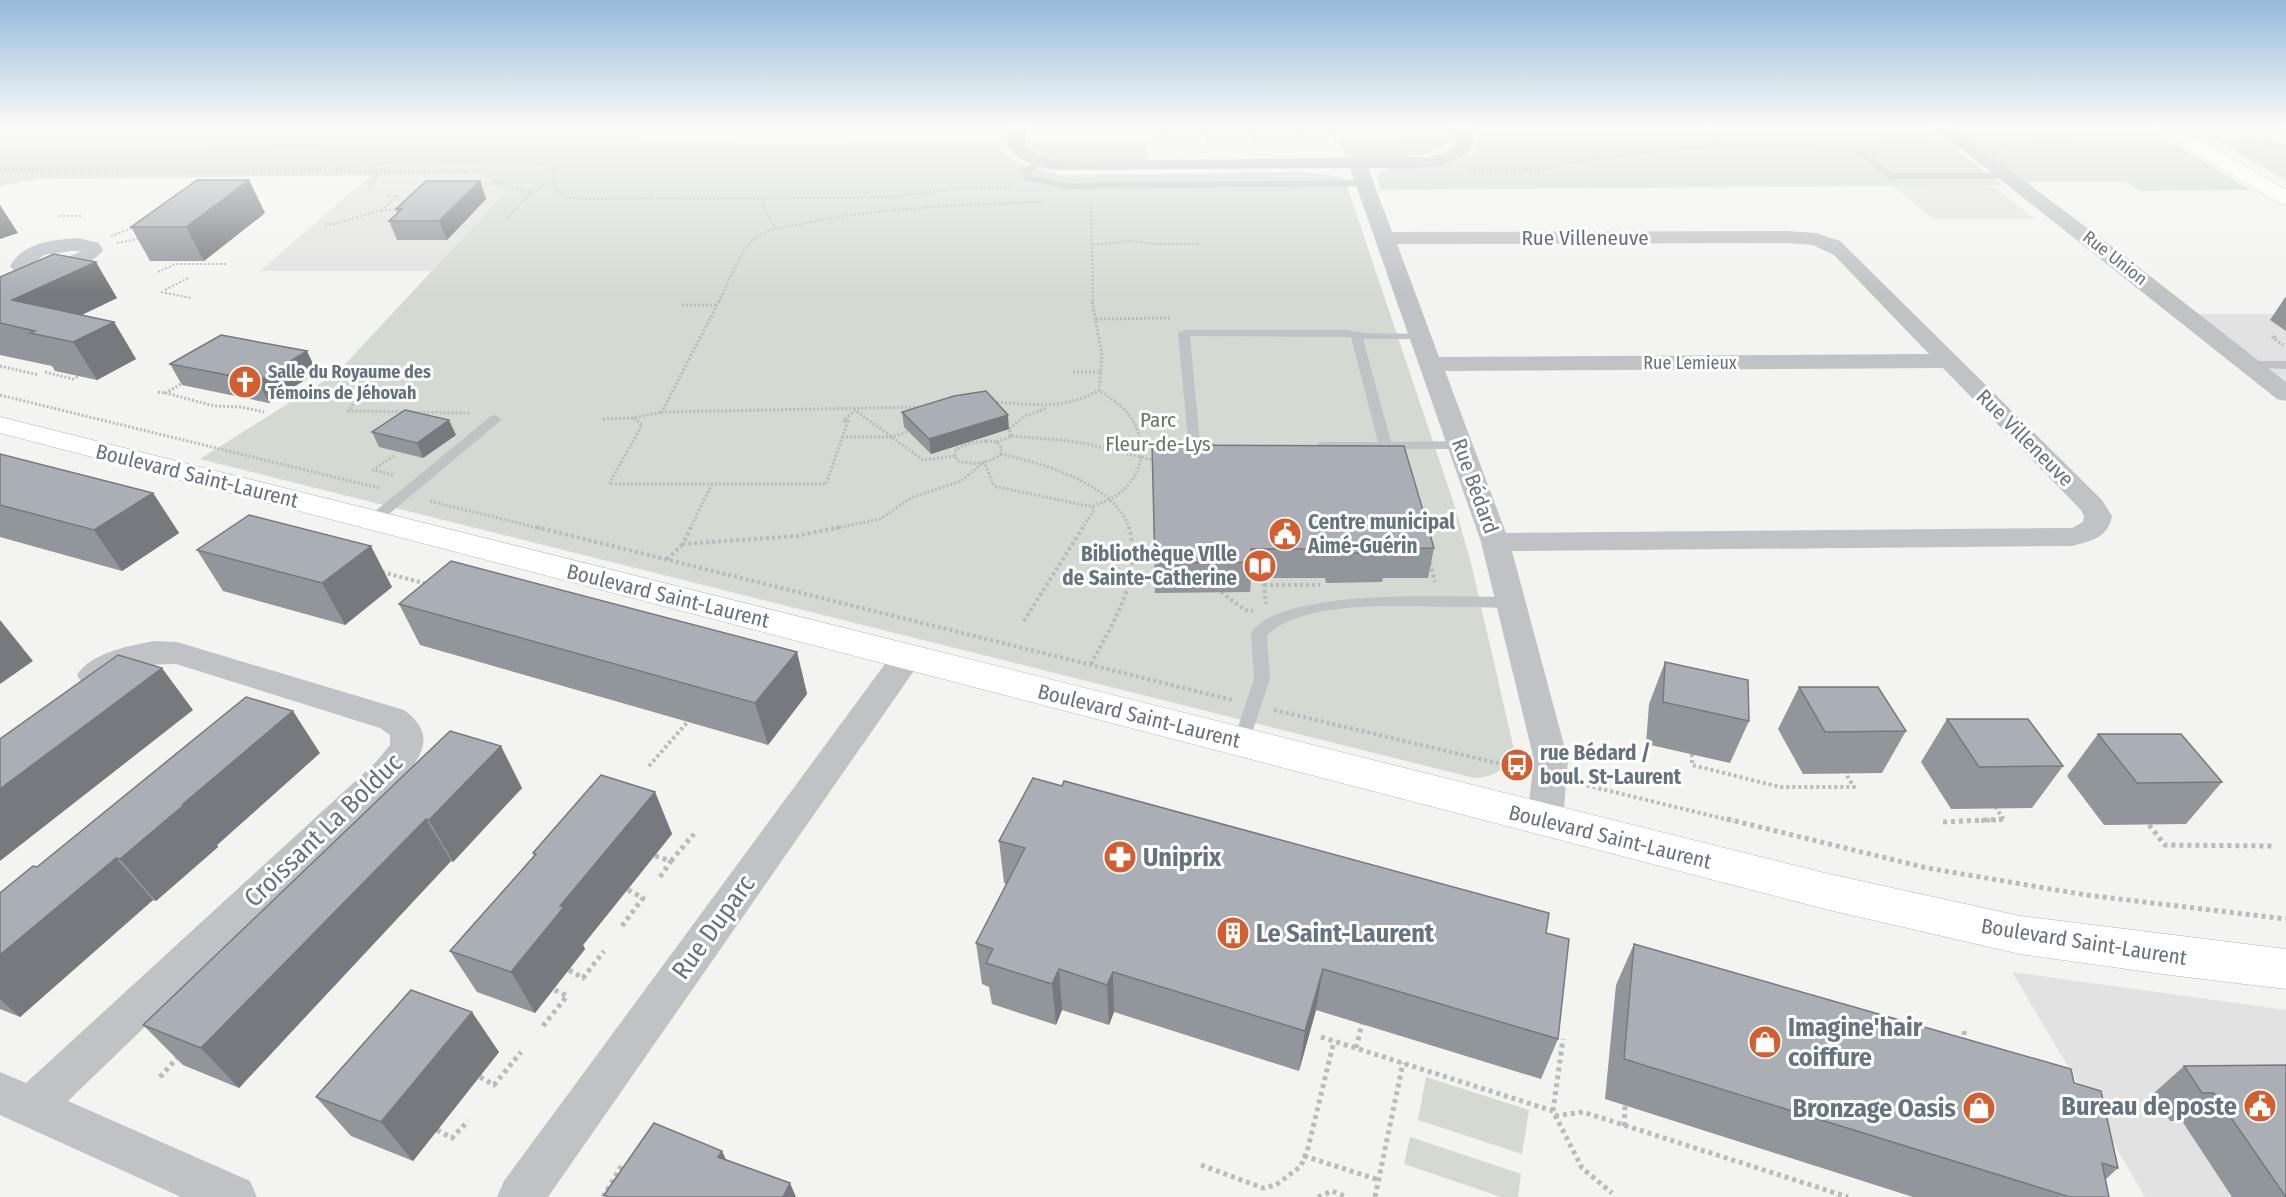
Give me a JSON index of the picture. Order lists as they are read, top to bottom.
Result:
{
  "streets": {
    "street": [
      "Rue Villeneuve",
      "Rue Union",
      "Rue Lemieux",
      "Boulevard Saint-Laurent",
      "Rue Bédard",
      "Croissant La Bolduc",
      "Rue Duparc"
    ]
  },
  "crossings": [
    ["Rue Villeneuve", "Rue Lemieux"],
    ["Rue Villeneuve", "Rue Bédard"],
    ["Rue Lemieux", "Rue Bédard"],
    ["Boulevard Saint-Laurent", "Rue Bédard"],
    ["Boulevard Saint-Laurent", "Rue Duparc"]
  ],
  "parks": ["Parc Fleur-de-Lys"],
  "places": {
    "church": ["Salle du Royaume des Témoins de Jéhovah"],
    "public building": ["Centre municipal Aimé-Guérin", "Bureau de poste"],
    "library": ["Bibliothèque VIlle de Sainte-Catherine"],
    "bus stop": ["rue Bédard / boul. St-Laurent"],
    "pharmacy": ["Uniprix"],
    "building": ["Le Saint-Laurent"],
    "shop": ["Imagine'hair coiffure", "Bronzage Oasis"]
  }
}
